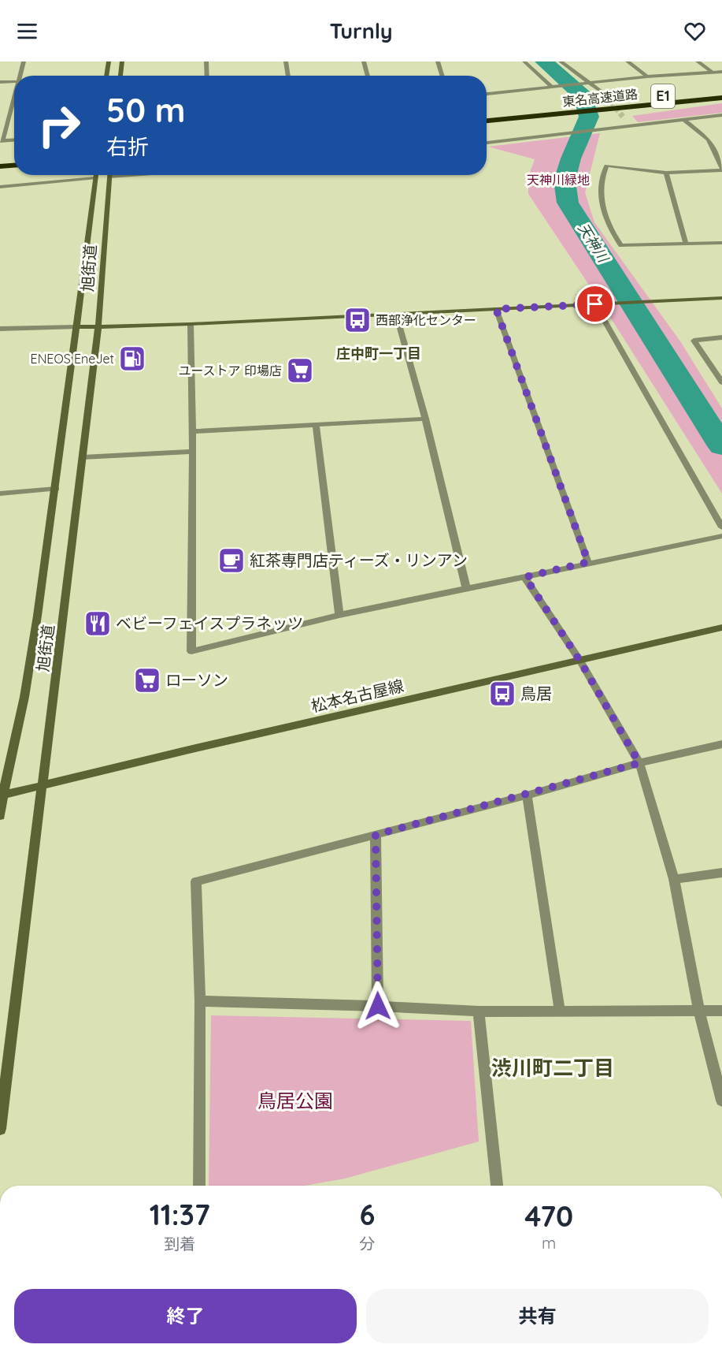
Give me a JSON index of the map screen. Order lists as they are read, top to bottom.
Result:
{
  "streets": {
    "highway": ["E1", "東名高速道路"],
    "street": ["旭街道", "松本名古屋線"]
  },
  "crossings": [
    ["旭街道", "松本名古屋線"]
  ],
  "districts": ["庄中町一丁目", "渋川町二丁目"],
  "water": ["天神川"],
  "parks": ["天神川緑地", "鳥居公園"],
  "places": {
    "bus stop": ["西部浄化センター", "鳥居"],
    "fuel station": ["ENEOS EneJet"],
    "supermarket": ["ユーストア 印場店", "ローソン"],
    "cafe": ["紅茶専門店ティーズ・リンアン"],
    "restaurant": ["ベビーフェイスプラネッツ"]
  },
  "page": {
    "header": "Turnly",
    "turn": ["50 m", "右折"],
    "eta": [
      "11:37",
      "到着",
      "6",
      "分",
      "470",
      "m"
    ],
    "buttons": ["終了", "共有"]
  }
}
